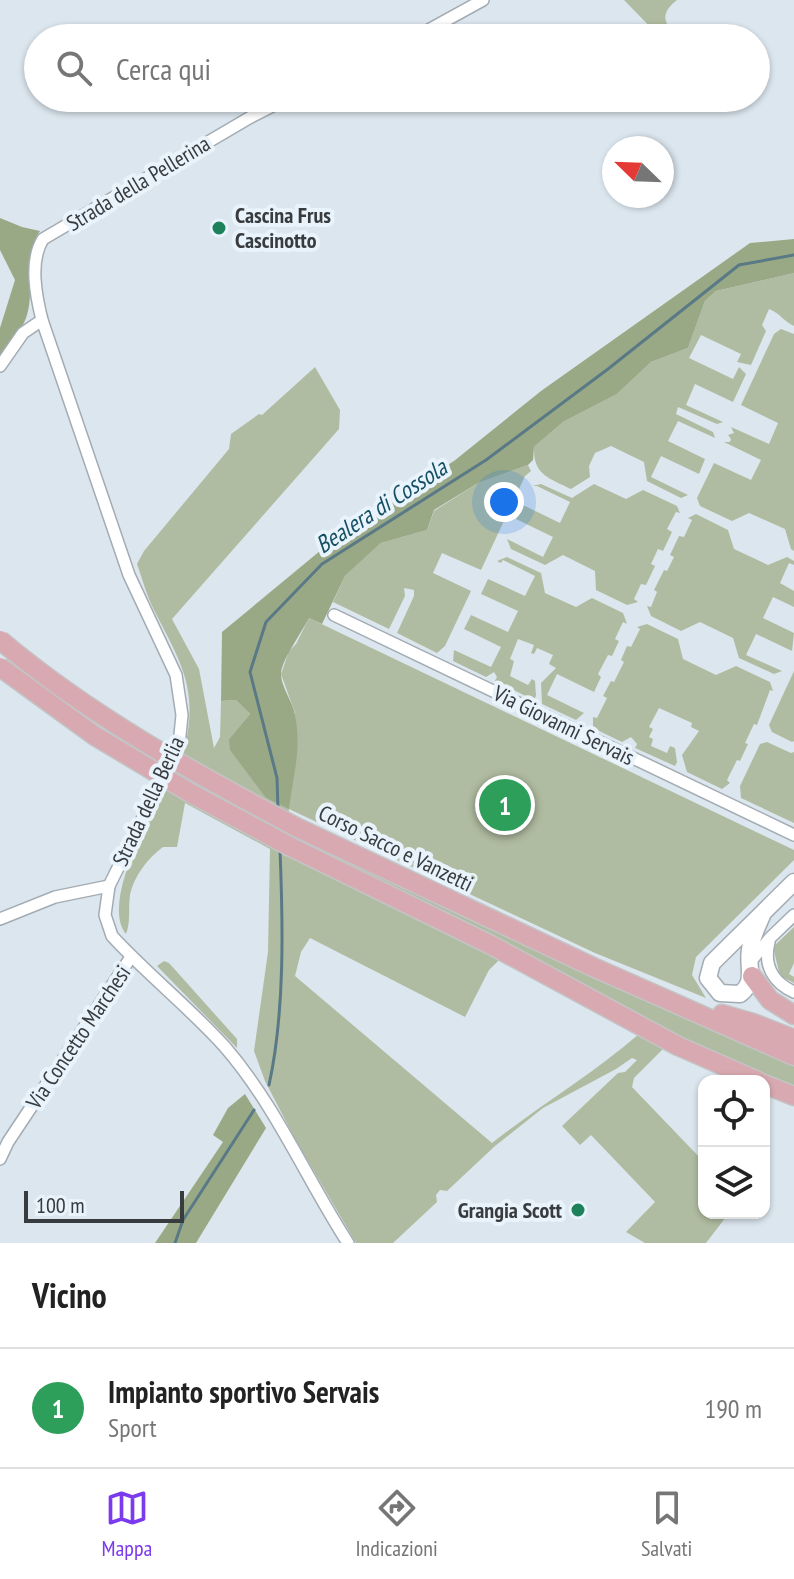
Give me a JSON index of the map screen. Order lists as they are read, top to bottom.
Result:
{
  "streets": {
    "main road": ["Corso Sacco e Vanzetti"],
    "street": [
      "Strada della Pellerina",
      "Via Giovanni Servais",
      "Strada della Berlia",
      "Via Concetto Marchesi"
    ]
  },
  "crossings": [
    ["Strada della Pellerina", "Strada della Berlia"],
    ["Strada della Berlia", "Via Concetto Marchesi"]
  ],
  "water": ["Bealera di Cossola"],
  "places": ["Cascina Frus Cascinotto", "Grangia Scott"],
  "scale_bar": "100 m",
  "north": "top left",
  "page": {
    "search": "Cerca qui",
    "pins": "1",
    "scale": "100 m",
    "heading": "Vicino",
    "list": [
      {
        "mark": "1",
        "name": "Impianto sportivo Servais",
        "note": "Sport",
        "value": "190 m"
      }
    ],
    "nav": ["Mappa", "Indicazioni", "Salvati"]
  }
}
